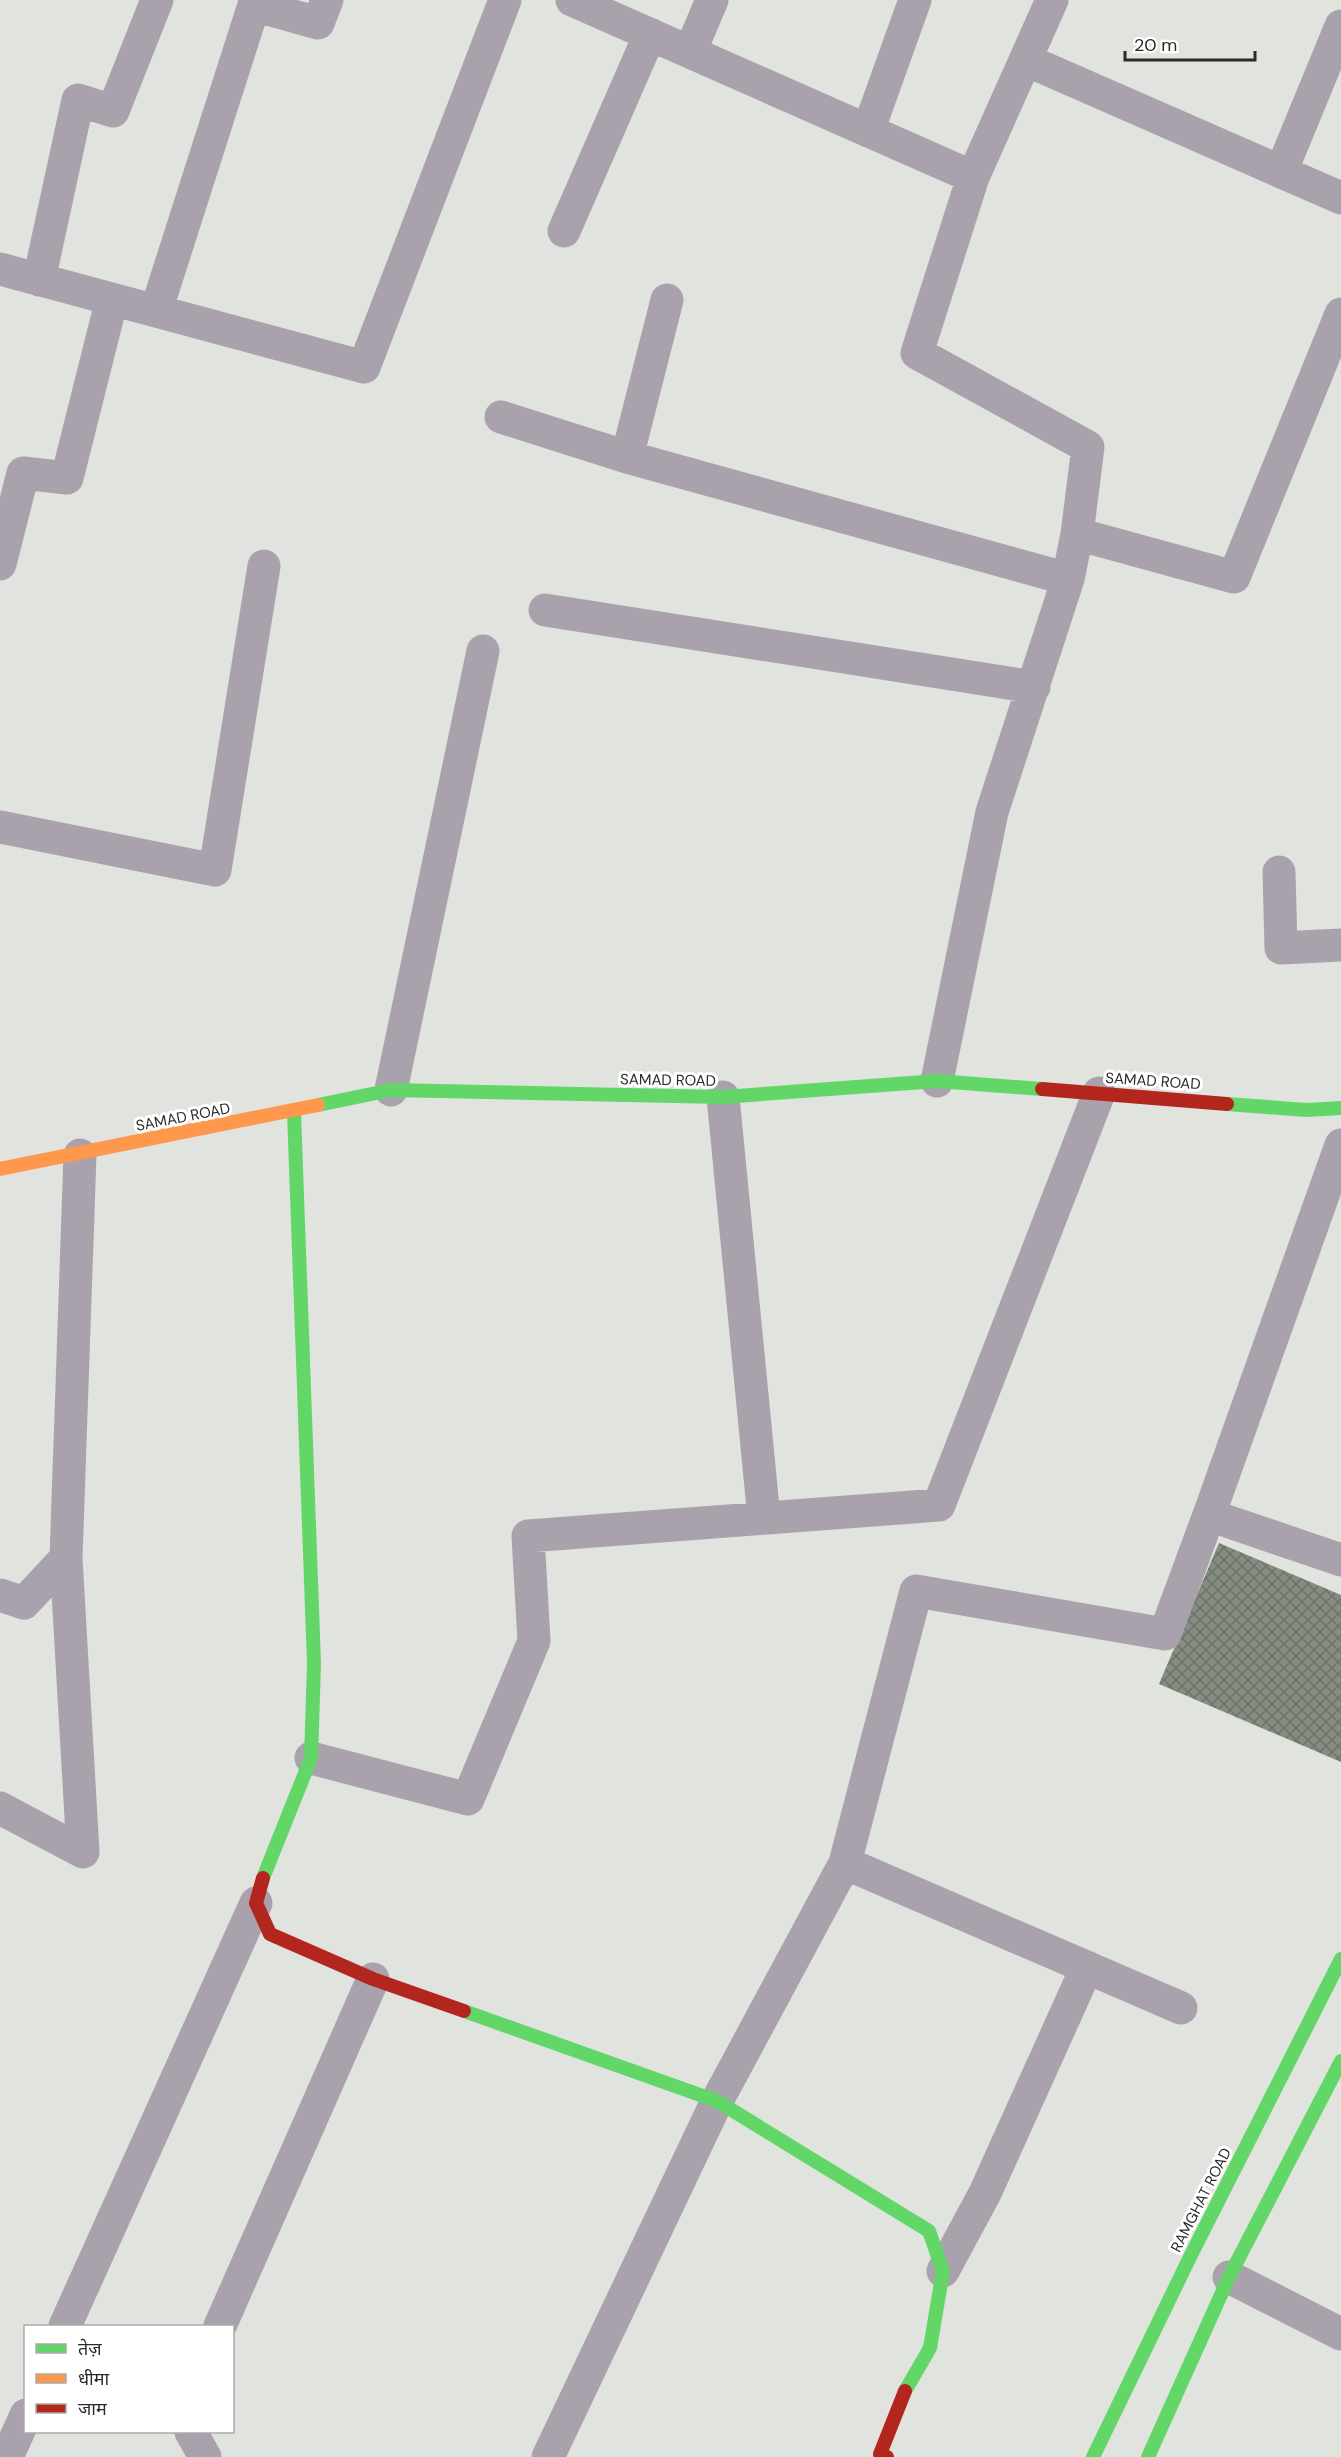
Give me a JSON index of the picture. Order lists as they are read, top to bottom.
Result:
{
  "streets": {
    "street": ["SAMAD ROAD", "RAMGHAT ROAD"]
  },
  "legend": ["तेज़", "धीमा", "जाम"],
  "scale_bar": "20 m"
}
